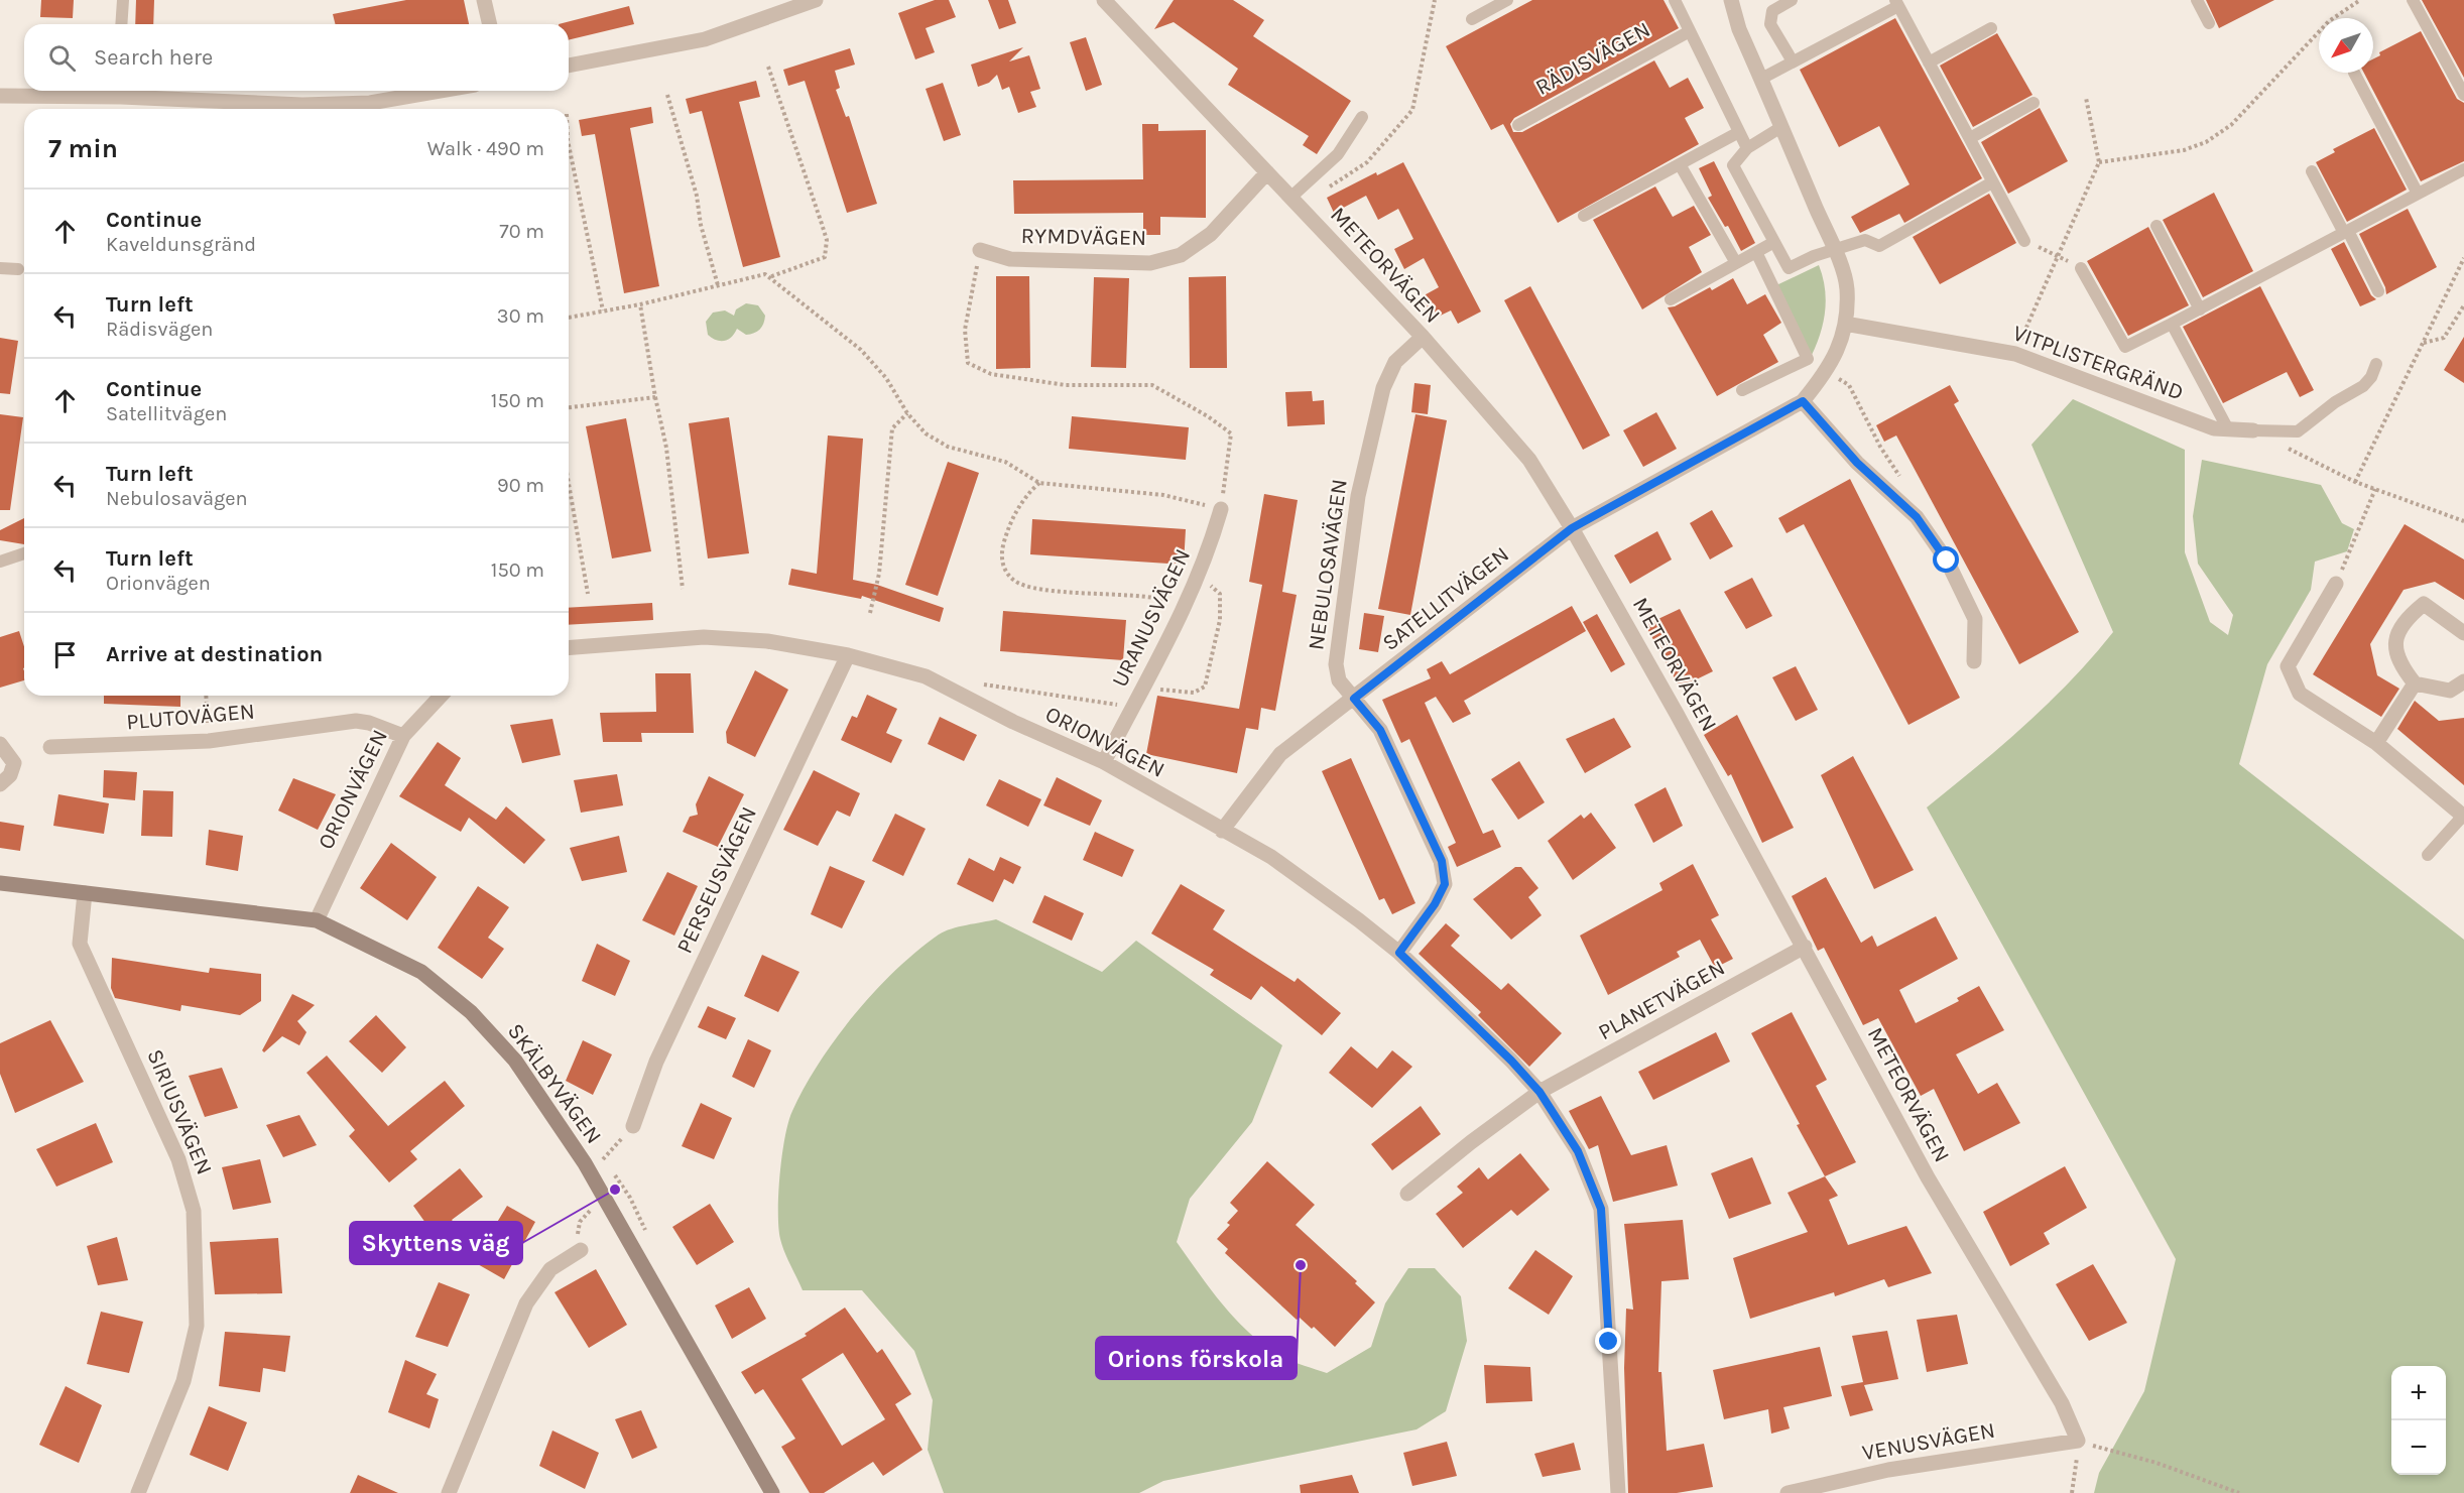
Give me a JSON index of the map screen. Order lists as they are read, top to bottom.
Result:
{
  "streets": {
    "street": [
      "RYMDVÄGEN",
      "METEORVÄGEN",
      "VITPLISTERGRÄND",
      "NEBULOSAVÄGEN",
      "SATELLITVÄGEN",
      "URANUSVÄGEN",
      "PLUTOVÄGEN",
      "ORIONVÄGEN",
      "PERSEUSVÄGEN",
      "PLANETVÄGEN",
      "SKÄLBYVÄGEN",
      "SIRIUSVÄGEN",
      "VENUSVÄGEN"
    ],
    "lane": ["RÄDISVÄGEN"]
  },
  "crossings": [
    ["RYMDVÄGEN", "METEORVÄGEN"],
    ["METEORVÄGEN", "NEBULOSAVÄGEN"],
    ["METEORVÄGEN", "SATELLITVÄGEN"],
    ["METEORVÄGEN", "PLANETVÄGEN"],
    ["METEORVÄGEN", "VENUSVÄGEN"],
    ["NEBULOSAVÄGEN", "SATELLITVÄGEN"],
    ["NEBULOSAVÄGEN", "ORIONVÄGEN"],
    ["SATELLITVÄGEN", "ORIONVÄGEN"],
    ["URANUSVÄGEN", "ORIONVÄGEN"],
    ["PLUTOVÄGEN", "ORIONVÄGEN"],
    ["ORIONVÄGEN", "PERSEUSVÄGEN"],
    ["ORIONVÄGEN", "PLANETVÄGEN"],
    ["ORIONVÄGEN", "SKÄLBYVÄGEN"],
    ["SKÄLBYVÄGEN", "SIRIUSVÄGEN"]
  ],
  "places": ["Skyttens väg", "Orions förskola"],
  "north": "bottom left",
  "page": {
    "search": "Search here",
    "heading": ["7 min", "Walk · 490 m"],
    "list": [
      ["Continue", "Kaveldunsgränd", "70 m"],
      ["Turn left", "Rädisvägen", "30 m"],
      ["Continue", "Satellitvägen", "150 m"],
      ["Turn left", "Nebulosavägen", "90 m"],
      ["Turn left", "Orionvägen", "150 m"],
      "Arrive at destination"
    ],
    "map_buttons": ["+", "−"]
  }
}
